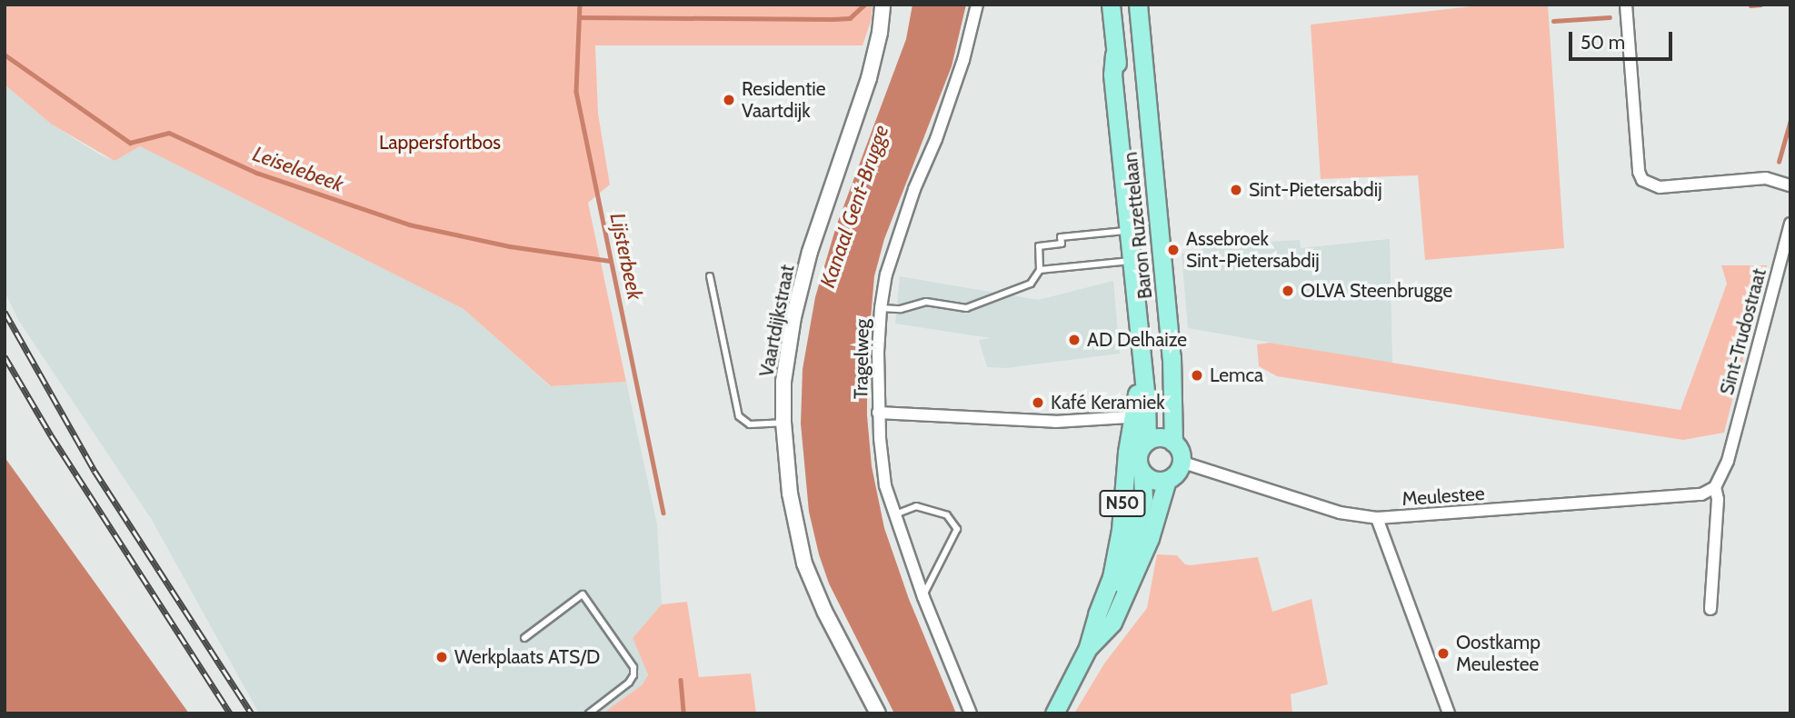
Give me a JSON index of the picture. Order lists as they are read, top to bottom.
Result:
{
  "streets": {
    "main road": ["Baron Ruzettelaan", "N50"],
    "street": [
      "Vaartdijkstraat",
      "Sint-Trudostraat",
      "Tragelweg",
      "Meulestee"
    ]
  },
  "crossings": [
    ["Baron Ruzettelaan", "Meulestee"],
    ["Baron Ruzettelaan", "N50"],
    ["Sint-Trudostraat", "Meulestee"],
    ["Meulestee", "N50"]
  ],
  "water": ["Leiselebeek", "Kanaal Gent-Brugge", "Lijsterbeek"],
  "parks": ["Lappersfortbos"],
  "places": [
    "Residentie Vaartdijk",
    "Sint-Pietersabdij",
    "Assebroek Sint-Pietersabdij",
    "OLVA Steenbrugge",
    "AD Delhaize",
    "Lemca",
    "Kafé Keramiek",
    "Oostkamp Meulestee",
    "Werkplaats ATS/D"
  ],
  "scale_bar": "50 m"
}
